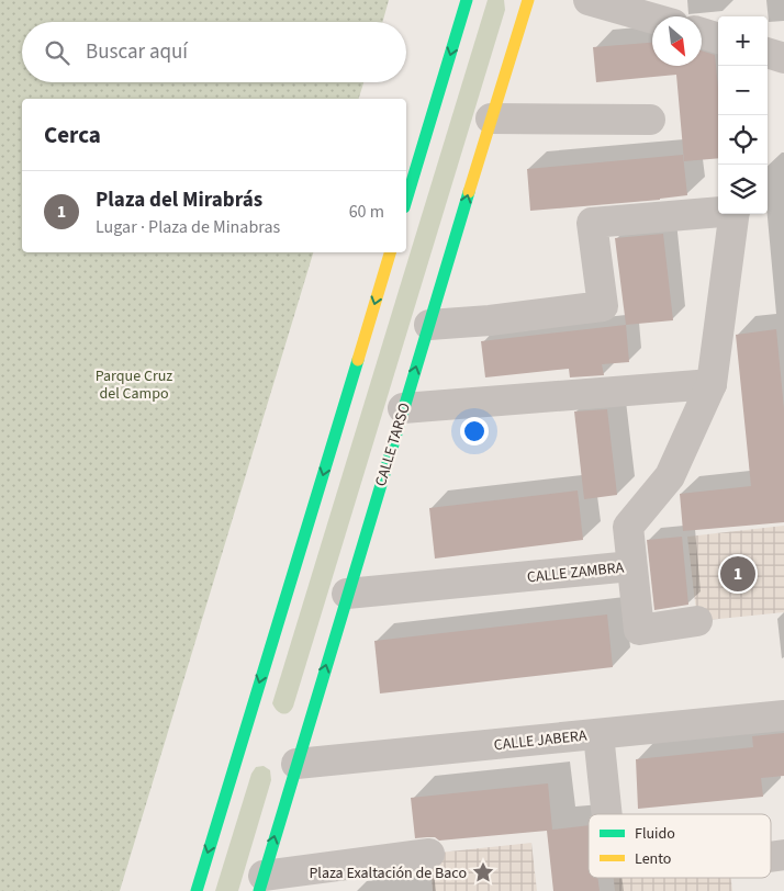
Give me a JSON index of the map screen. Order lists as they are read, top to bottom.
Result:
{
  "streets": {
    "street": ["CALLE TARSO", "CALLE ZAMBRA", "CALLE JABERA"]
  },
  "crossings": [
    ["CALLE TARSO", "CALLE ZAMBRA"],
    ["CALLE TARSO", "CALLE JABERA"]
  ],
  "parks": ["Parque Cruz del Campo"],
  "places": {
    "place": ["Plaza Exaltación de Baco"]
  },
  "legend": ["Fluido", "Lento"],
  "north": "bottom right",
  "page": {
    "map_buttons": ["+", "−"],
    "search": "Buscar aquí",
    "heading": "Cerca",
    "list": [
      {
        "mark": "1",
        "name": "Plaza del Mirabrás",
        "note": "Lugar · Plaza de Minabras",
        "value": "60 m"
      }
    ],
    "pins": "1"
  }
}
